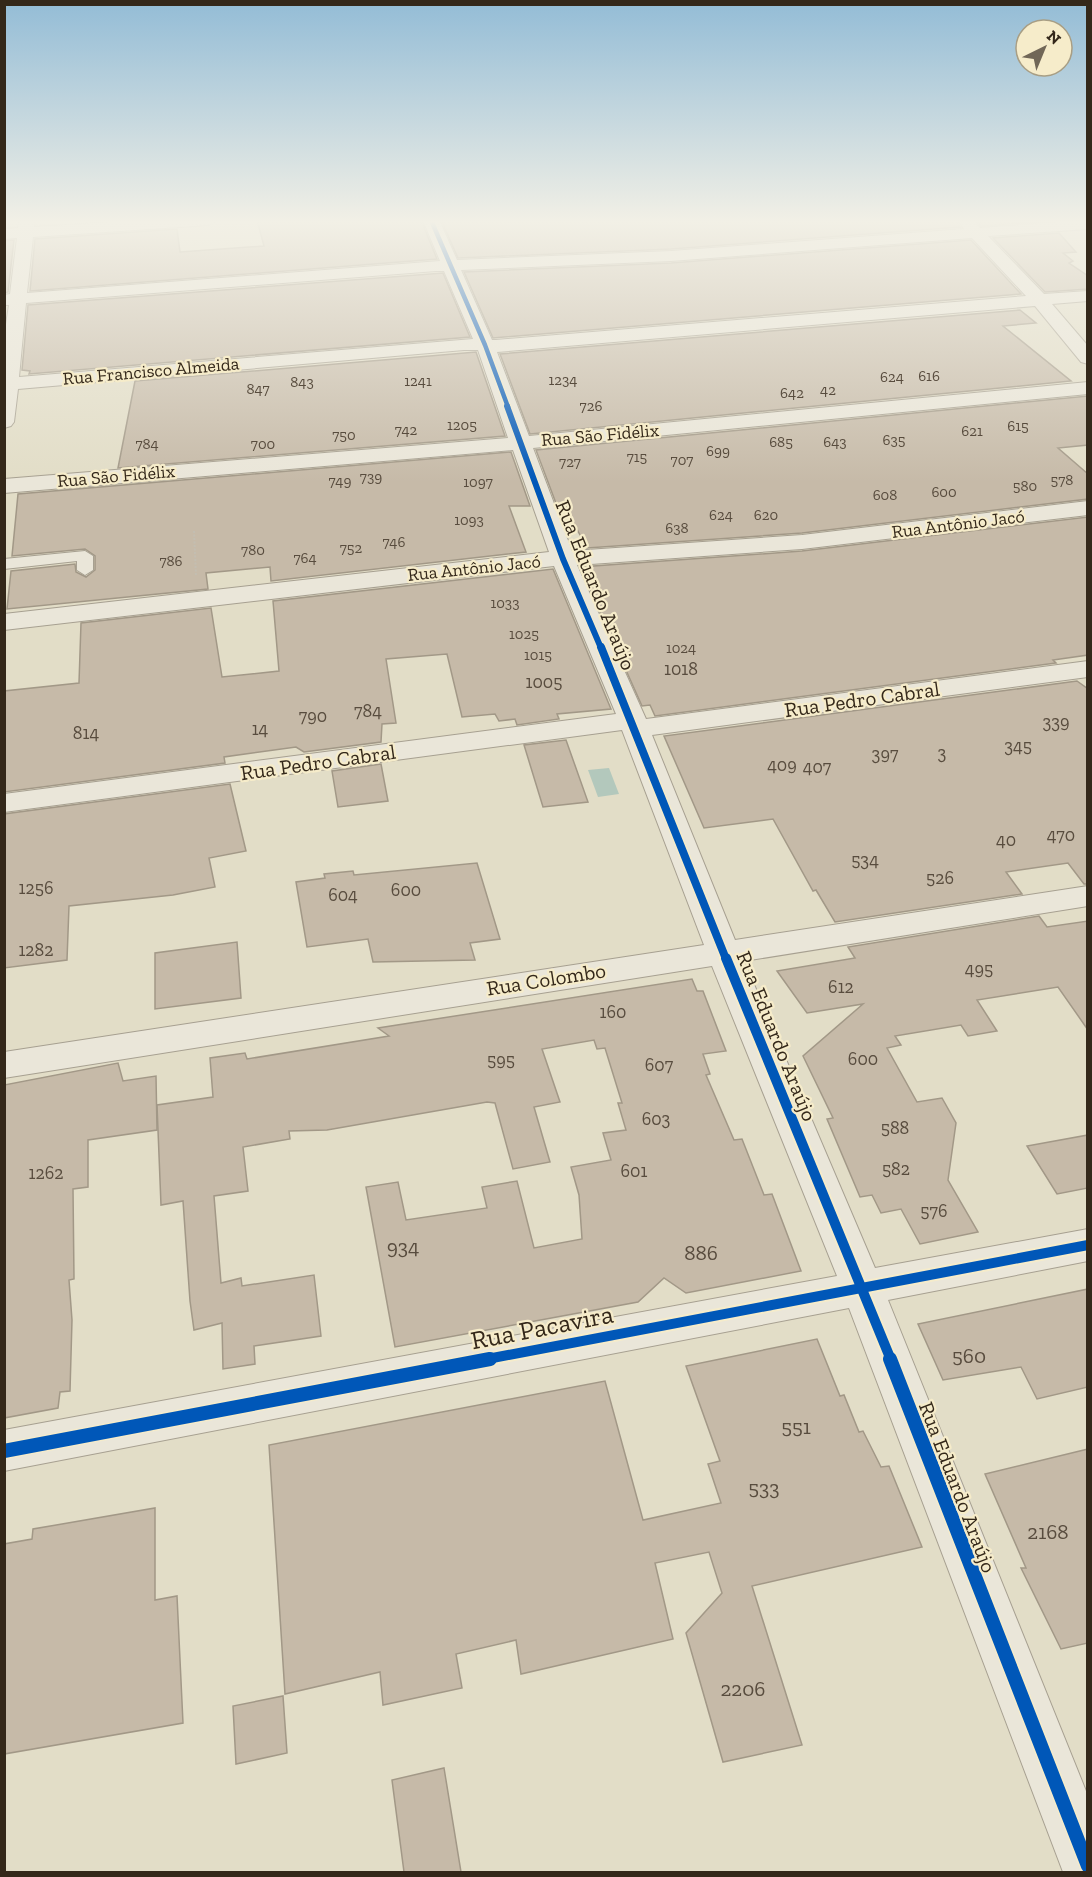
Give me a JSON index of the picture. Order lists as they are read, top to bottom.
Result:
{
  "streets": {
    "street": [
      "Rua Francisco Almeida",
      "Rua São Fidélix",
      "Rua Antônio Jacó",
      "Rua Eduardo Araújo",
      "Rua Pedro Cabral",
      "Rua Colombo",
      "Rua Pacavira"
    ]
  },
  "crossings": [
    ["Rua Francisco Almeida", "Rua Eduardo Araújo"],
    ["Rua São Fidélix", "Rua Eduardo Araújo"],
    ["Rua Antônio Jacó", "Rua Eduardo Araújo"],
    ["Rua Eduardo Araújo", "Rua Pedro Cabral"],
    ["Rua Eduardo Araújo", "Rua Colombo"],
    ["Rua Eduardo Araújo", "Rua Pacavira"]
  ],
  "house_numbers": [
    "616",
    "624",
    "1234",
    "1241",
    "843",
    "847",
    "42",
    "642",
    "726",
    "1205",
    "615",
    "742",
    "621",
    "750",
    "635",
    "685",
    "643",
    "784",
    "700",
    "699",
    "715",
    "707",
    "727",
    "739",
    "578",
    "749",
    "1097",
    "580",
    "600",
    "608",
    "624",
    "620",
    "1093",
    "638",
    "746",
    "752",
    "780",
    "764",
    "786",
    "1033",
    "1025",
    "1024",
    "1015",
    "1018",
    "1005",
    "784",
    "790",
    "339",
    "14",
    "814",
    "345",
    "3",
    "397",
    "409",
    "407",
    "470",
    "40",
    "534",
    "526",
    "1256",
    "600",
    "604",
    "1282",
    "495",
    "612",
    "160",
    "600",
    "595",
    "607",
    "603",
    "588",
    "582",
    "601",
    "1262",
    "576",
    "934",
    "886",
    "560",
    "551",
    "533",
    "2168",
    "2206"
  ],
  "north": "top right"
}
